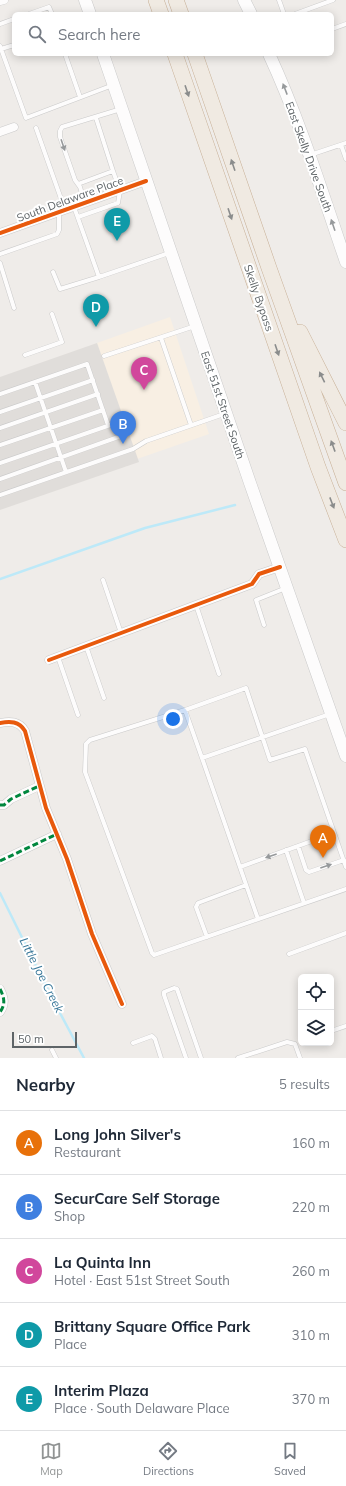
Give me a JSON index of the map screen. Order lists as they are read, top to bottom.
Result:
{
  "streets": {
    "highway": ["Skelly Bypass"],
    "main road": ["East Skelly Drive South", "East 51st Street South"],
    "street": ["South Delaware Place"]
  },
  "crossings": [
    ["South Delaware Place", "East 51st Street South"]
  ],
  "one_way": ["East Skelly Drive South"],
  "water": ["Little Joe Creek"],
  "scale_bar": "50 m",
  "page": {
    "search": "Search here",
    "pins": [
      "E",
      "D",
      "C",
      "B",
      "A"
    ],
    "scale": "50 m",
    "heading": ["Nearby", "5 results"],
    "list": [
      {
        "mark": "A",
        "name": "Long John Silver's",
        "note": "Restaurant",
        "value": "160 m"
      },
      {
        "mark": "B",
        "name": "SecurCare Self Storage",
        "note": "Shop",
        "value": "220 m"
      },
      {
        "mark": "C",
        "name": "La Quinta Inn",
        "note": "Hotel · East 51st Street South",
        "value": "260 m"
      },
      {
        "mark": "D",
        "name": "Brittany Square Office Park",
        "note": "Place",
        "value": "310 m"
      },
      {
        "mark": "E",
        "name": "Interim Plaza",
        "note": "Place · South Delaware Place",
        "value": "370 m"
      }
    ],
    "nav": ["Map", "Directions", "Saved"]
  }
}
